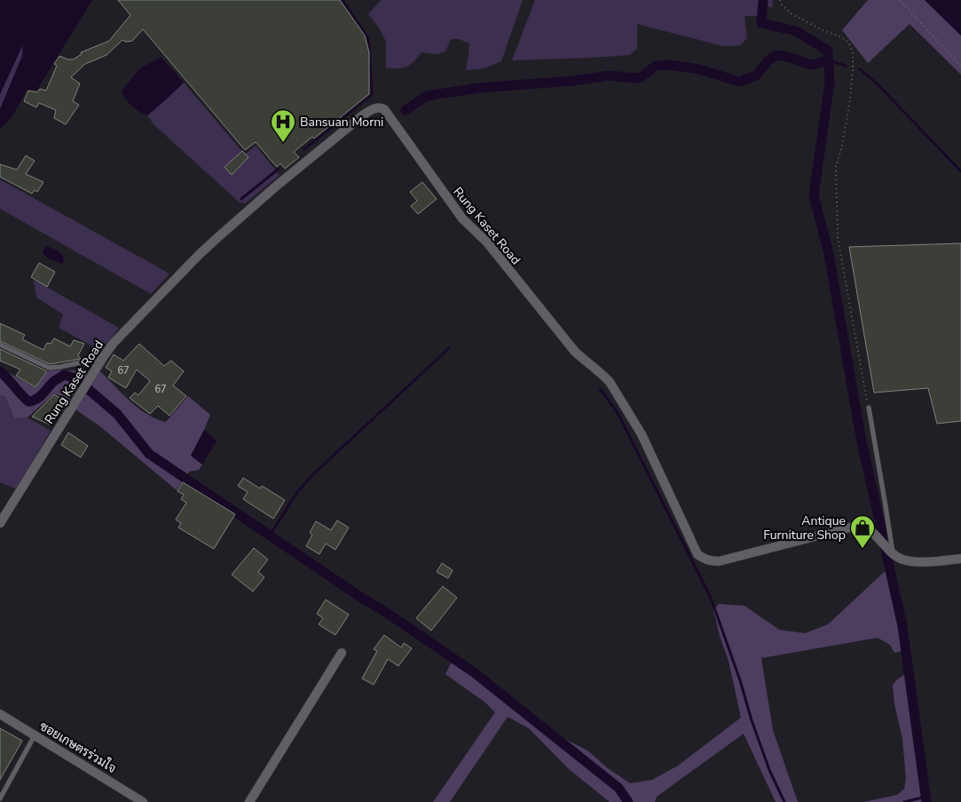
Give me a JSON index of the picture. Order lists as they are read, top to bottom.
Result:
{
  "streets": {
    "street": ["Rung Kaset Road", "ซอยเกษตรร่วมใจ"]
  },
  "places": {
    "hospital": ["Bansuan Morni"],
    "shop": ["Antique Furniture Shop"]
  },
  "house_numbers": ["67", "67"]
}
